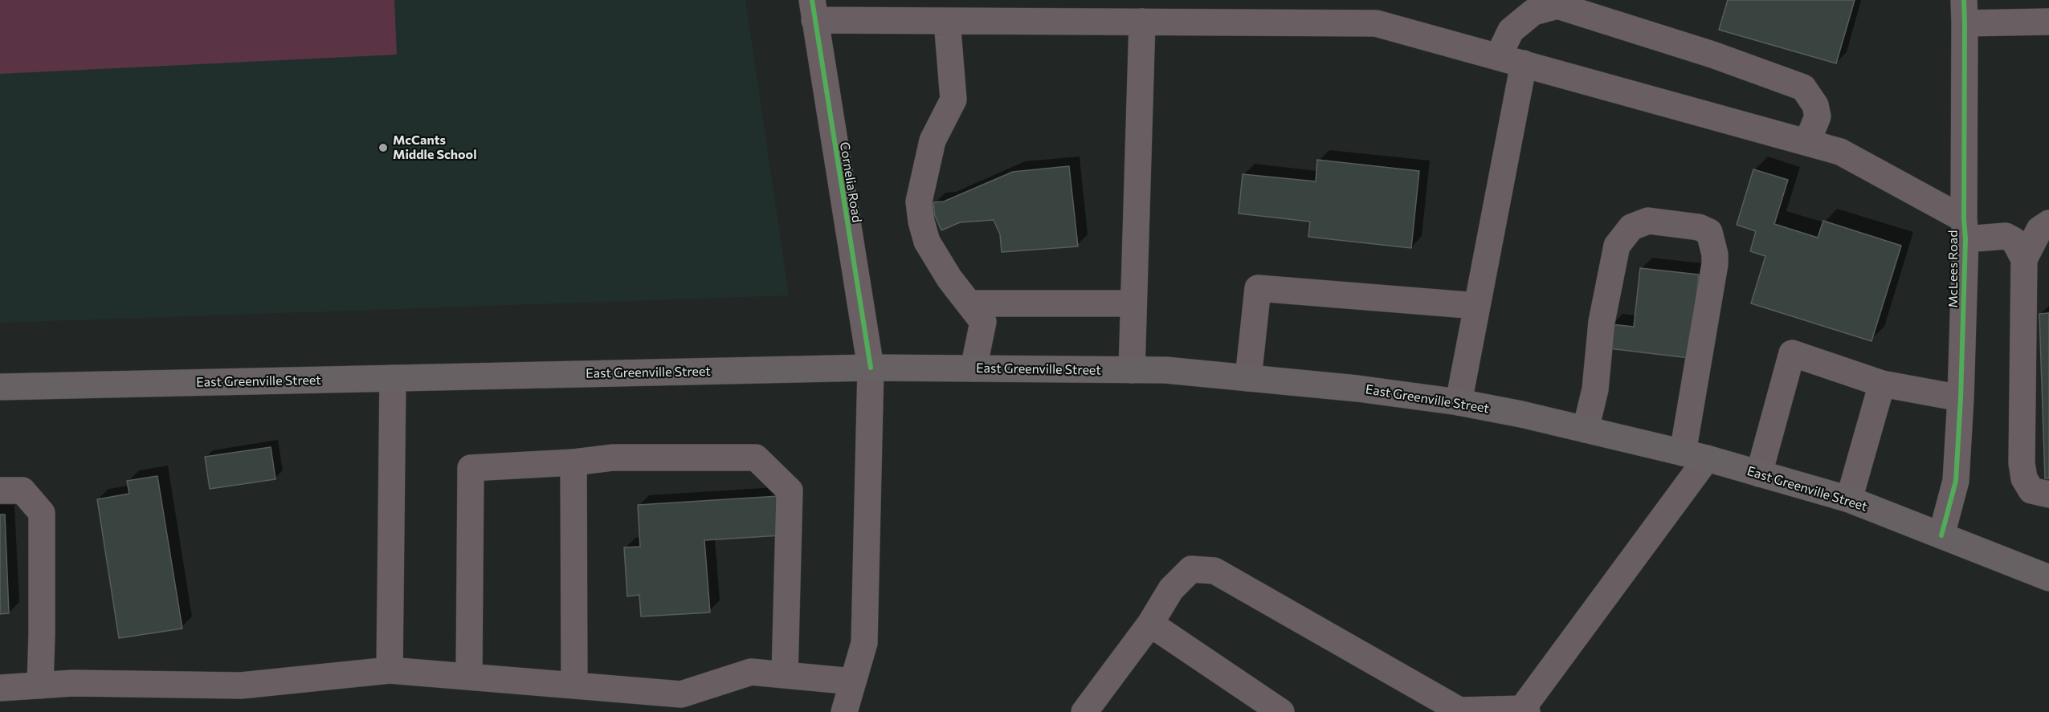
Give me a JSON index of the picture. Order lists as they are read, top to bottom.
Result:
{
  "streets": {
    "main road": ["East Greenville Street"],
    "street": ["Cornelia Road", "McLees Road"]
  },
  "crossings": [
    ["Cornelia Road", "East Greenville Street"],
    ["McLees Road", "East Greenville Street"]
  ],
  "places": ["McCants Middle School"]
}
